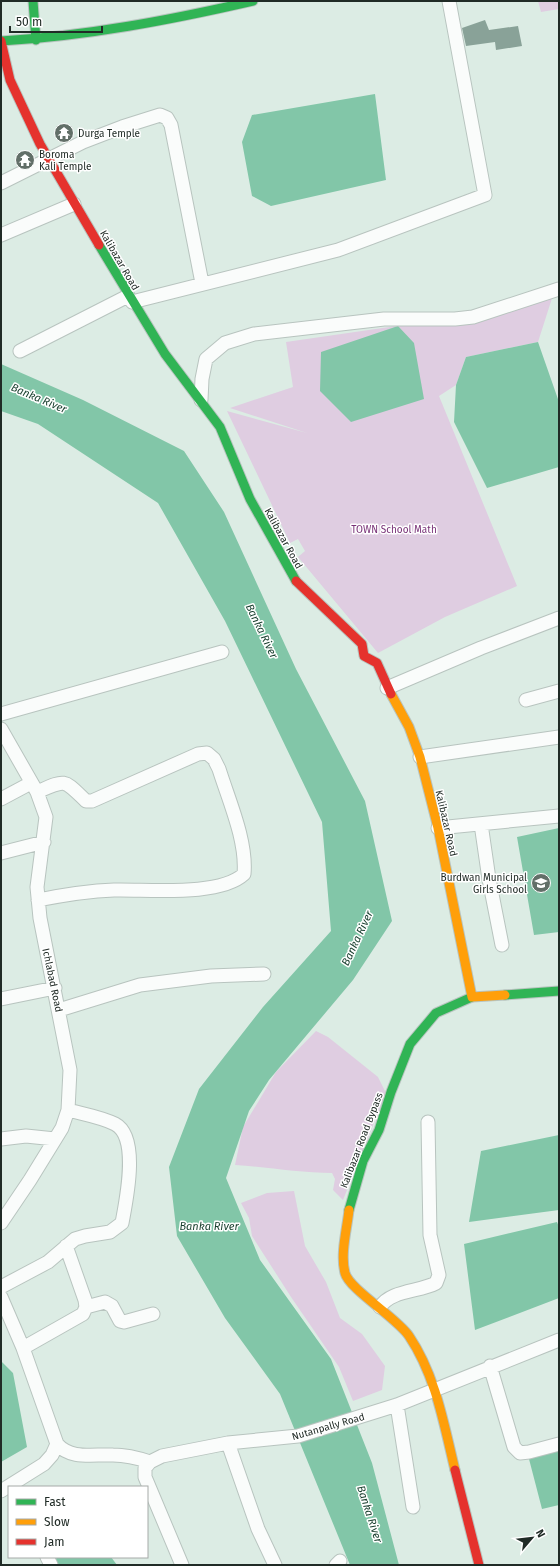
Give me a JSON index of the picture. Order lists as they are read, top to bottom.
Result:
{
  "streets": {
    "main road": ["Kalibazar Road", "Kalibazar Road Bypass"],
    "street": ["Ichlabad Road", "Nutanpally Road"]
  },
  "crossings": [
    ["Kalibazar Road", "Kalibazar Road Bypass"],
    ["Kalibazar Road Bypass", "Nutanpally Road"]
  ],
  "water": ["Banka River"],
  "parks": ["TOWN School Math"],
  "places": {
    "temple": ["Durga Temple", "Boroma Kali Temple"],
    "school or university": ["Burdwan Municipal Girls School"]
  },
  "legend": ["Fast", "Slow", "Jam"],
  "scale_bar": "50 m",
  "north": "top right"
}
